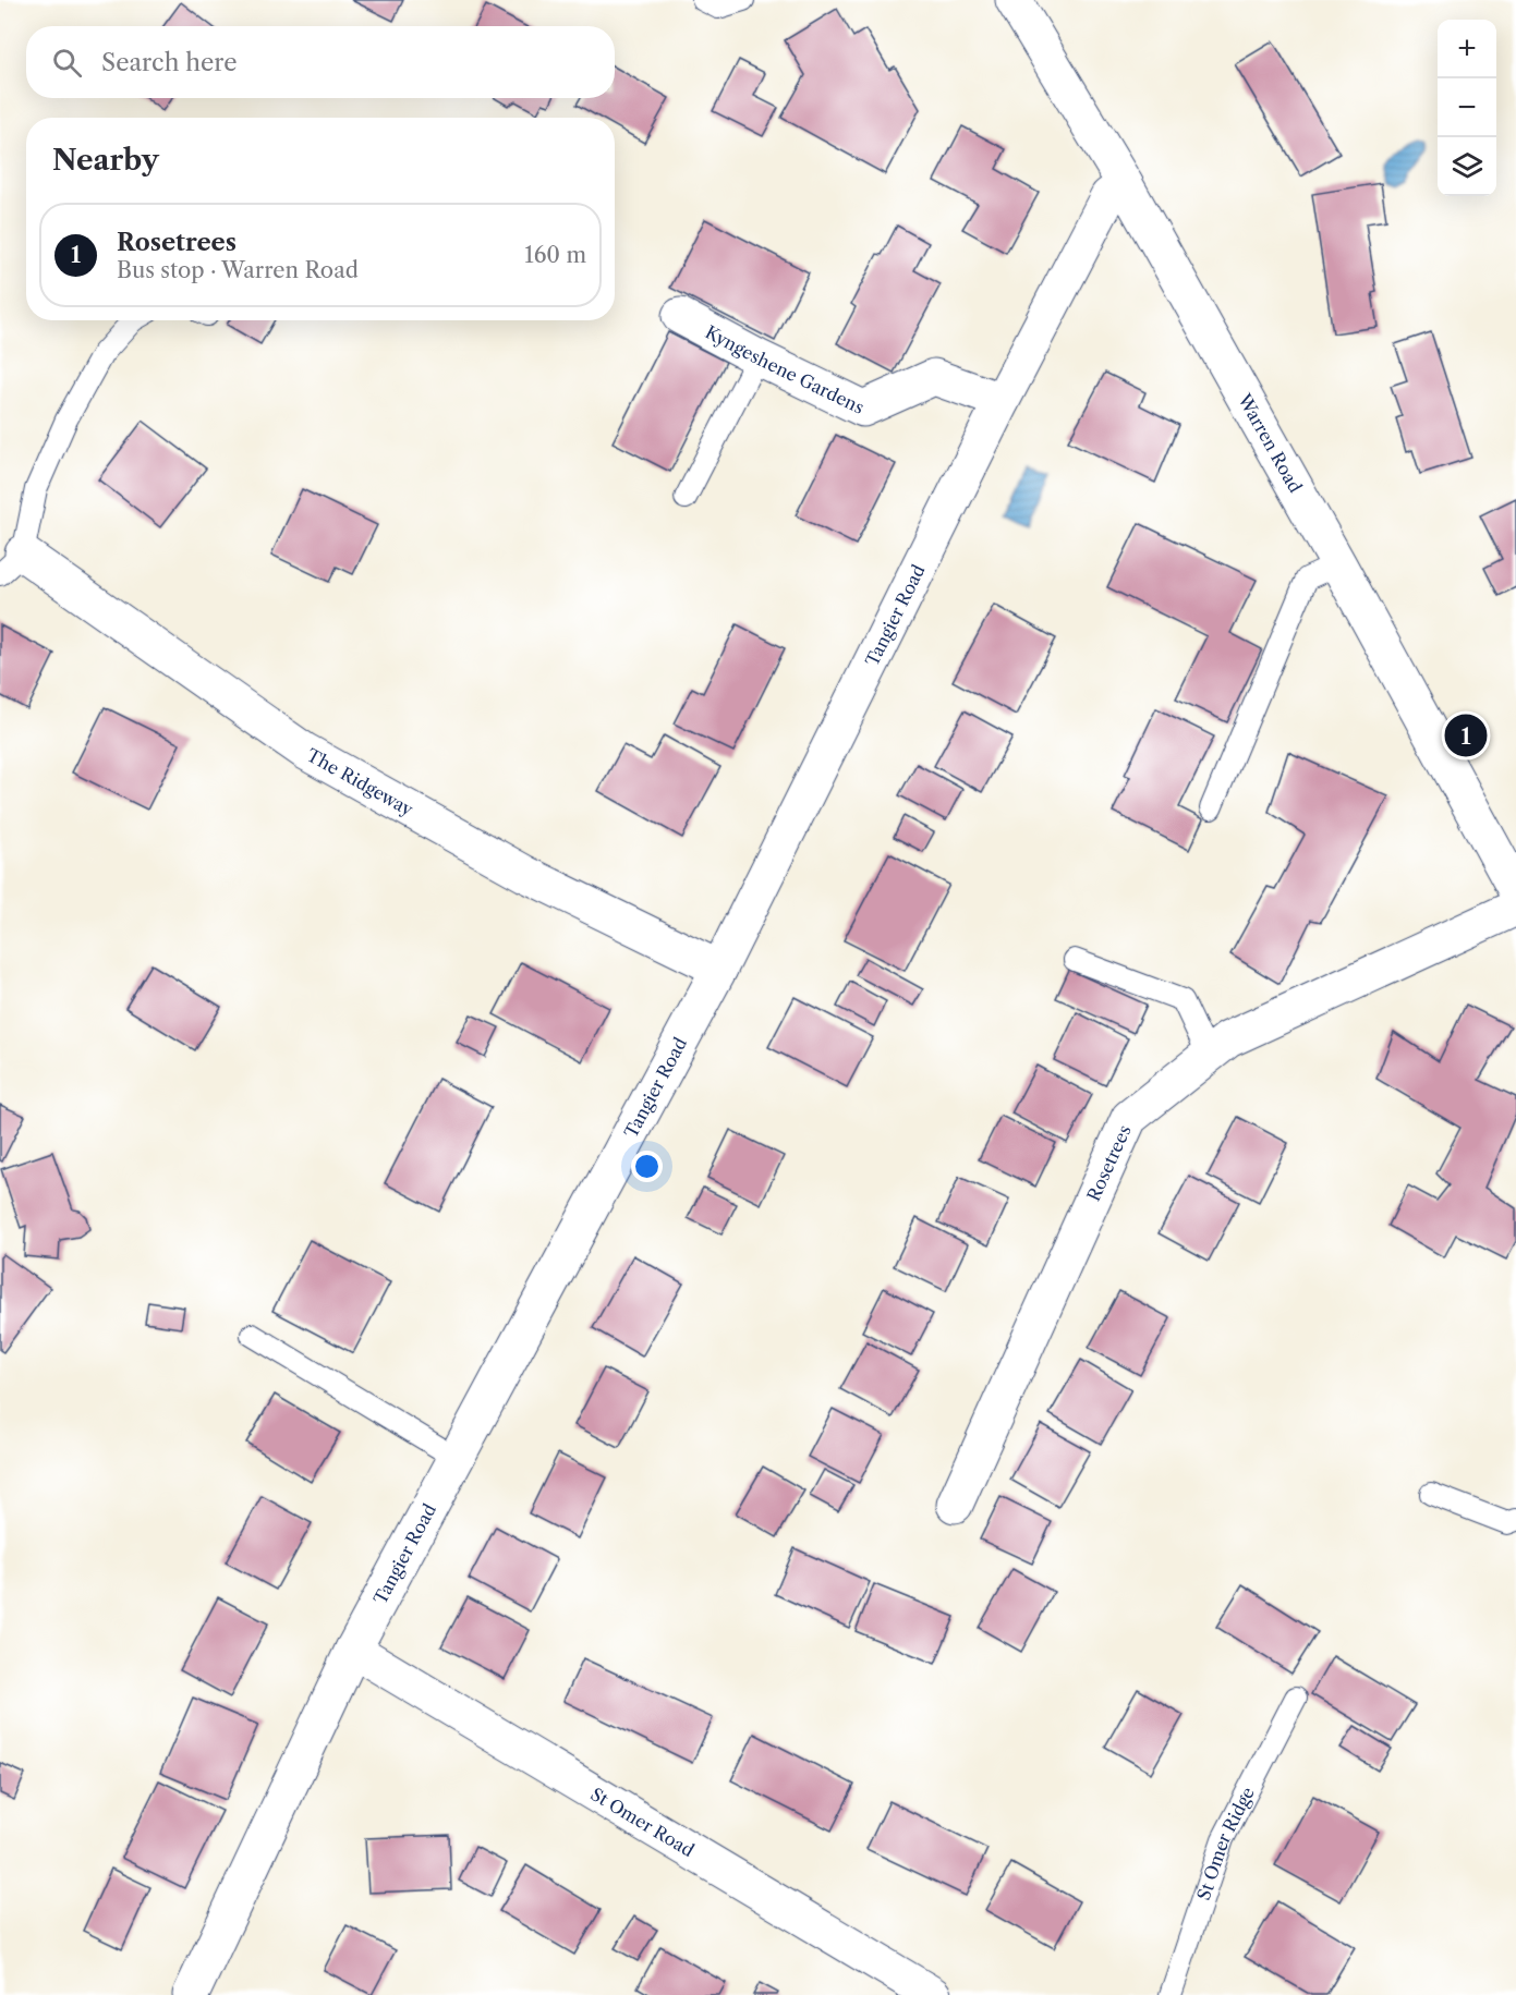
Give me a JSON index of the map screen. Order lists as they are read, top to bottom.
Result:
{
  "streets": {
    "street": [
      "Kyngeshene Gardens",
      "Warren Road",
      "Tangier Road",
      "The Ridgeway",
      "Rosetrees",
      "St Omer Road"
    ],
    "lane": ["St Omer Ridge"]
  },
  "crossings": [
    ["Kyngeshene Gardens", "Tangier Road"],
    ["Warren Road", "Tangier Road"],
    ["Warren Road", "Rosetrees"],
    ["Tangier Road", "The Ridgeway"],
    ["Tangier Road", "St Omer Road"]
  ],
  "page": {
    "map_buttons": ["+", "−"],
    "search": "Search here",
    "heading": "Nearby",
    "list": [
      {
        "mark": "1",
        "name": "Rosetrees",
        "note": "Bus stop · Warren Road",
        "value": "160 m"
      }
    ],
    "pins": "1"
  }
}
